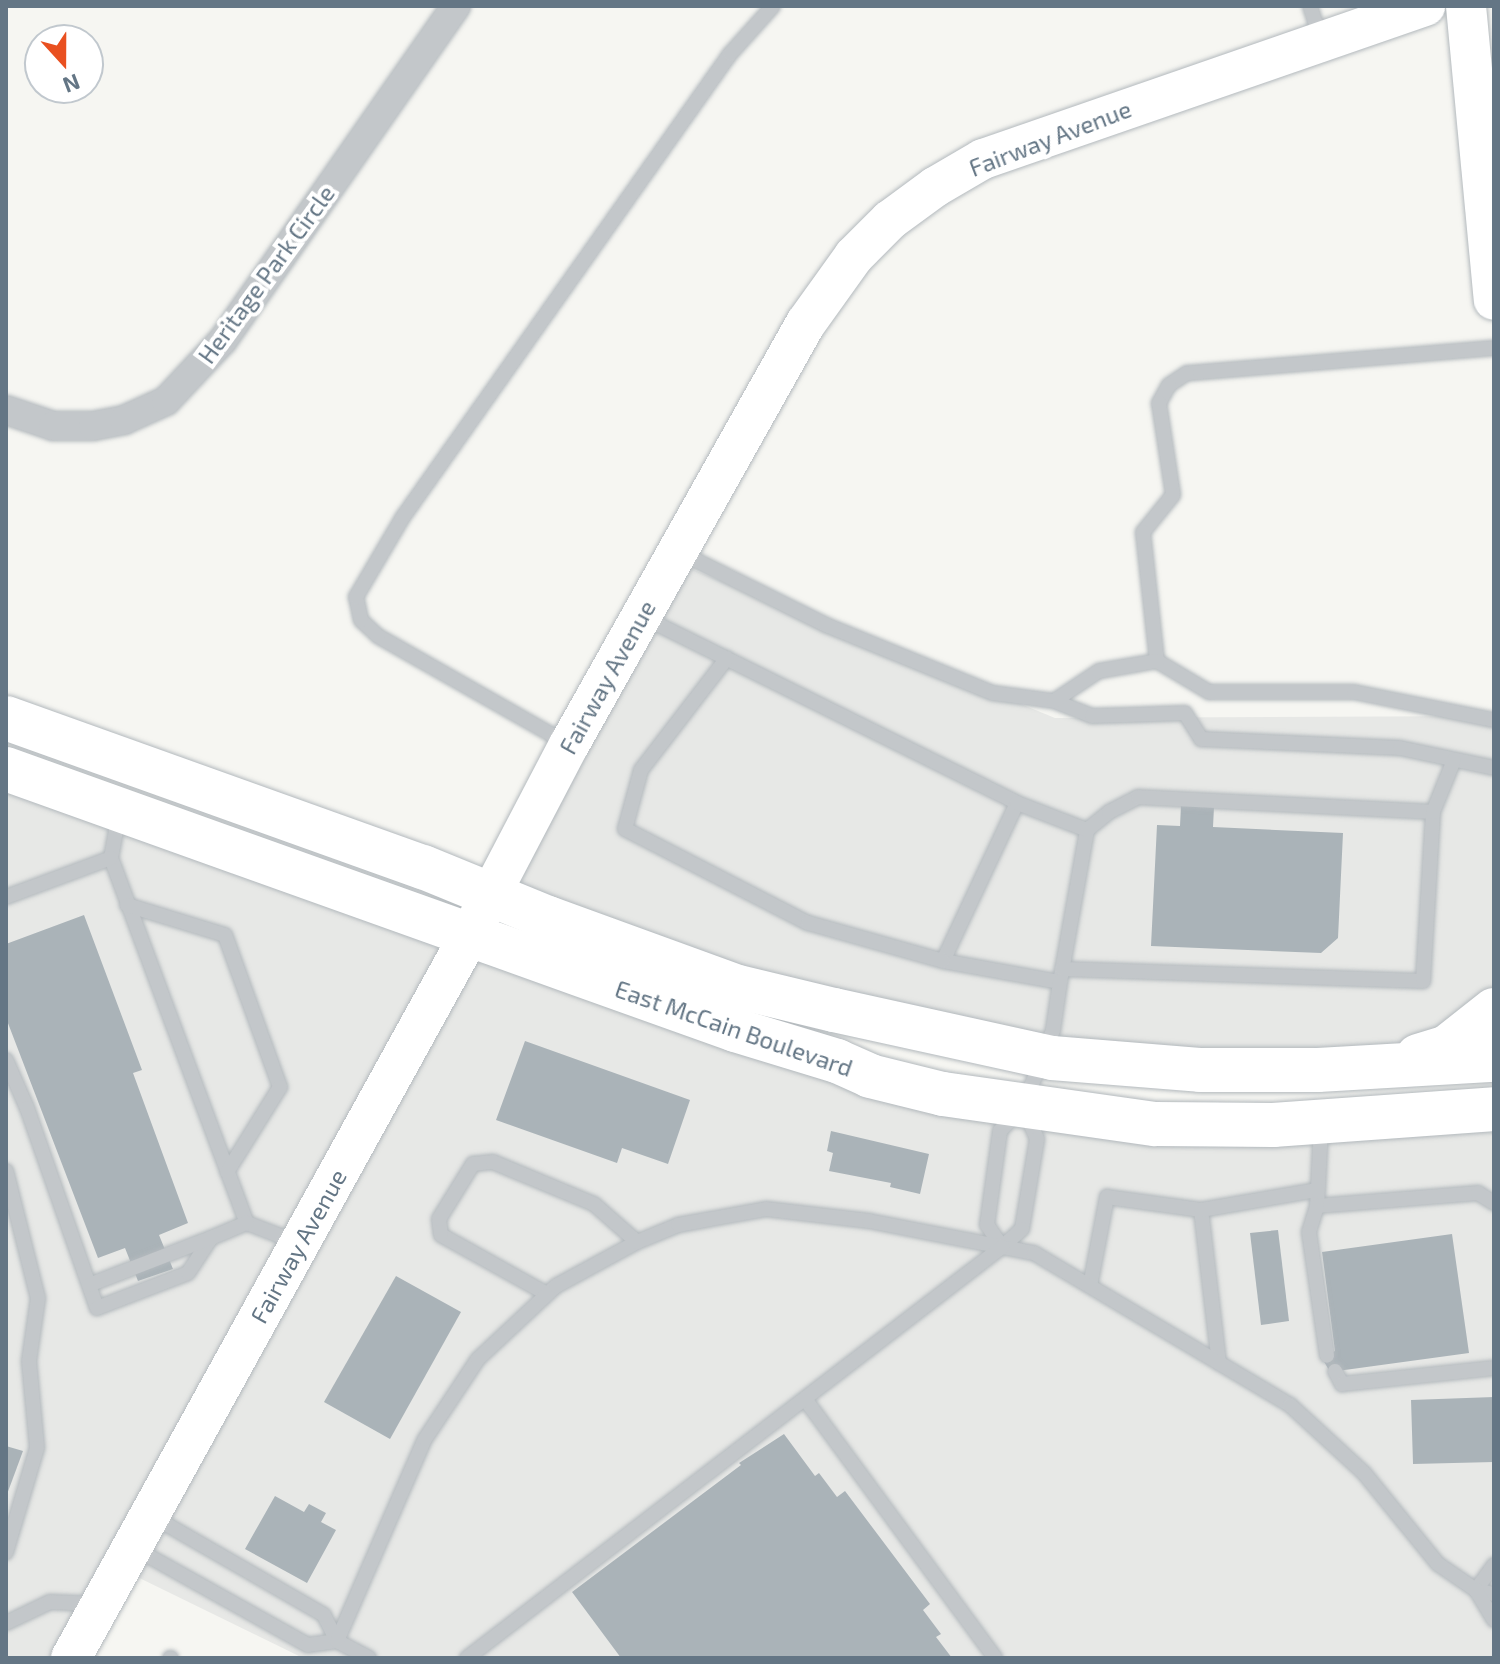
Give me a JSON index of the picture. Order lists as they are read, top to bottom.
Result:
{
  "streets": {
    "main road": ["East McCain Boulevard"],
    "street": ["Fairway Avenue", "Heritage Park Circle"]
  },
  "crossings": [
    ["Fairway Avenue", "East McCain Boulevard"]
  ],
  "north": "bottom"
}
